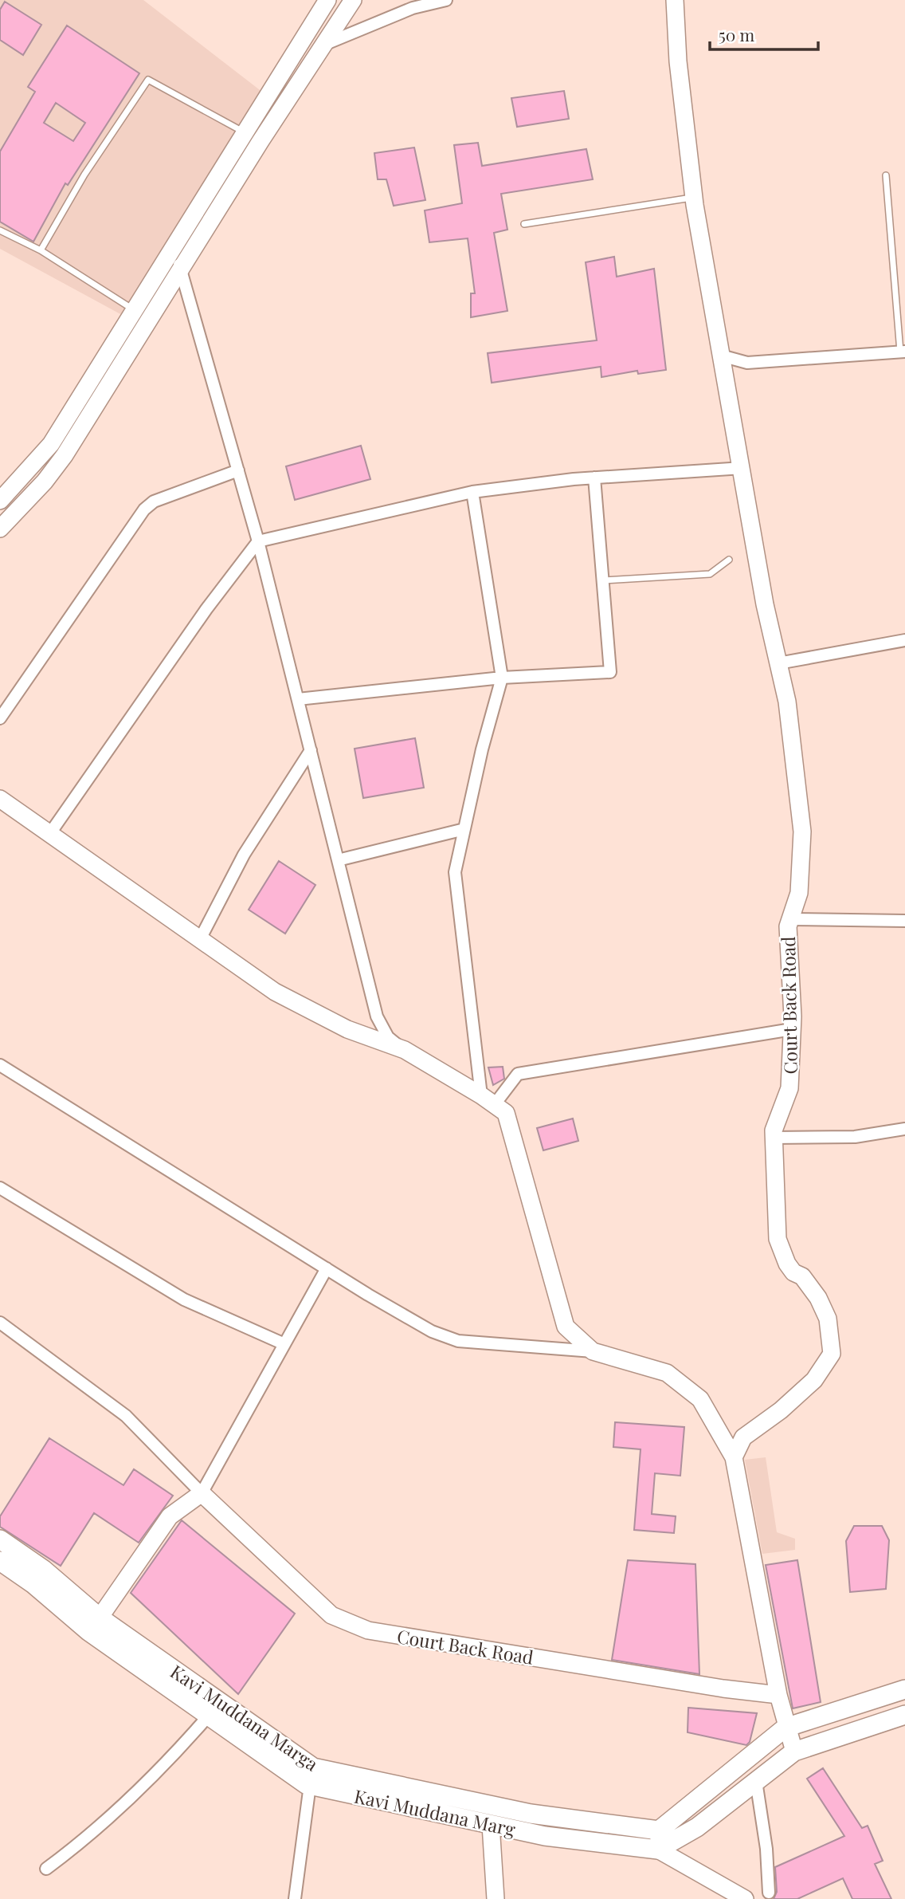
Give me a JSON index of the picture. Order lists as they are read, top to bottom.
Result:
{
  "streets": {
    "main road": ["Kavi Muddana Marga", "Kavi Muddana Marg"],
    "street": ["Court Back Road"]
  },
  "scale_bar": "50 m"
}
